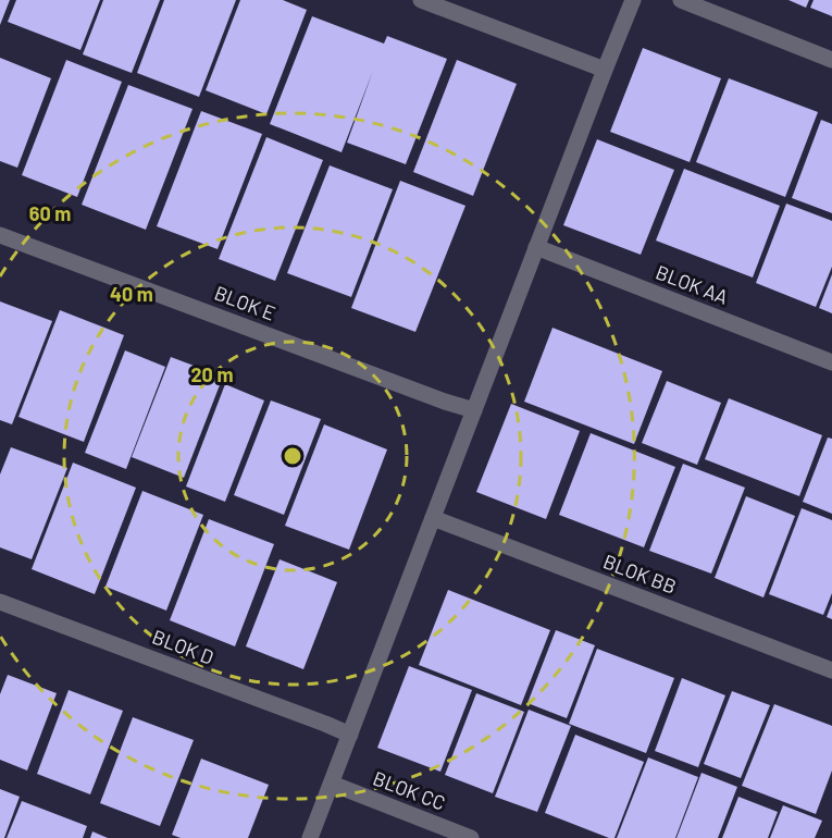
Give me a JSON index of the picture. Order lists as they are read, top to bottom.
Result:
{
  "streets": {
    "street": [
      "BLOK AA",
      "BLOK E",
      "BLOK BB",
      "BLOK D",
      "BLOK CC"
    ]
  },
  "rings": ["60 m", "40 m", "20 m"]
}
